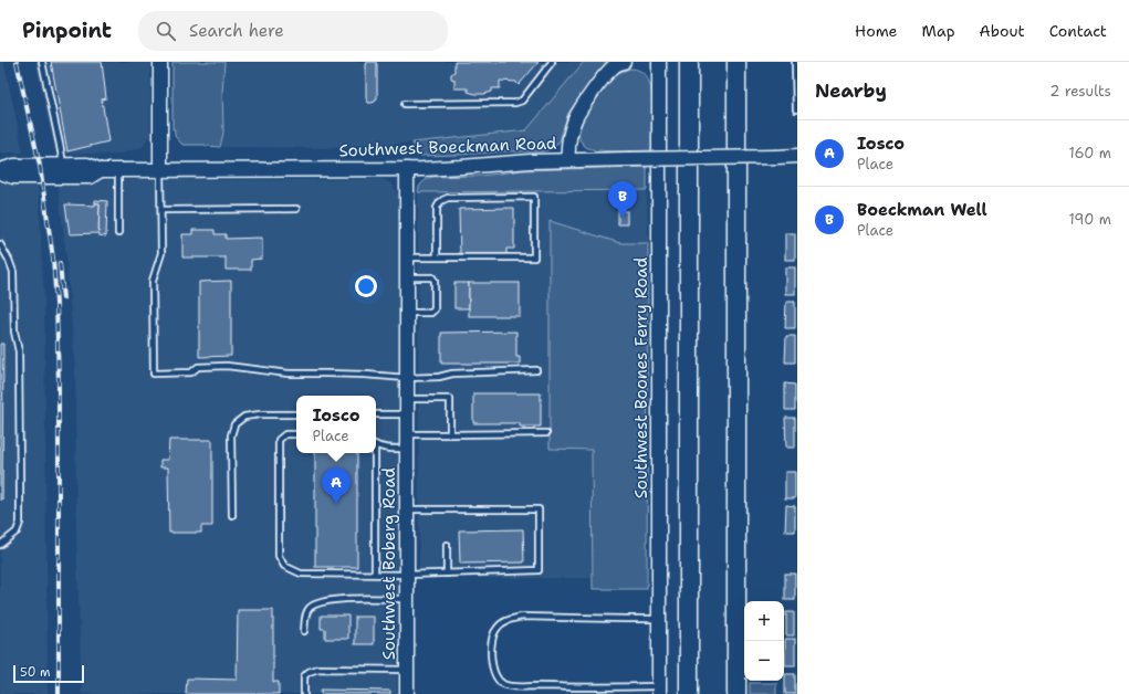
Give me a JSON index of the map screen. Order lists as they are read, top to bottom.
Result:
{
  "streets": {
    "street": ["Southwest Boeckman Road", "Southwest Boones Ferry Road", "Southwest Boberg Road"]
  },
  "crossings": [
    ["Southwest Boeckman Road", "Southwest Boberg Road"]
  ],
  "scale_bar": "50 m",
  "page": {
    "header": "Pinpoint",
    "search": "Search here",
    "nav": [
      "Home",
      "Map",
      "About",
      "Contact"
    ],
    "heading": ["Nearby", "2 results"],
    "list": [
      {
        "mark": "A",
        "name": "Iosco",
        "note": "Place",
        "value": "160 m"
      },
      {
        "mark": "B",
        "name": "Boeckman Well",
        "note": "Place",
        "value": "190 m"
      }
    ],
    "pins": ["B", "A"],
    "popup": ["Iosco", "Place"],
    "map_buttons": ["+", "−"],
    "scale": "50 m"
  }
}
